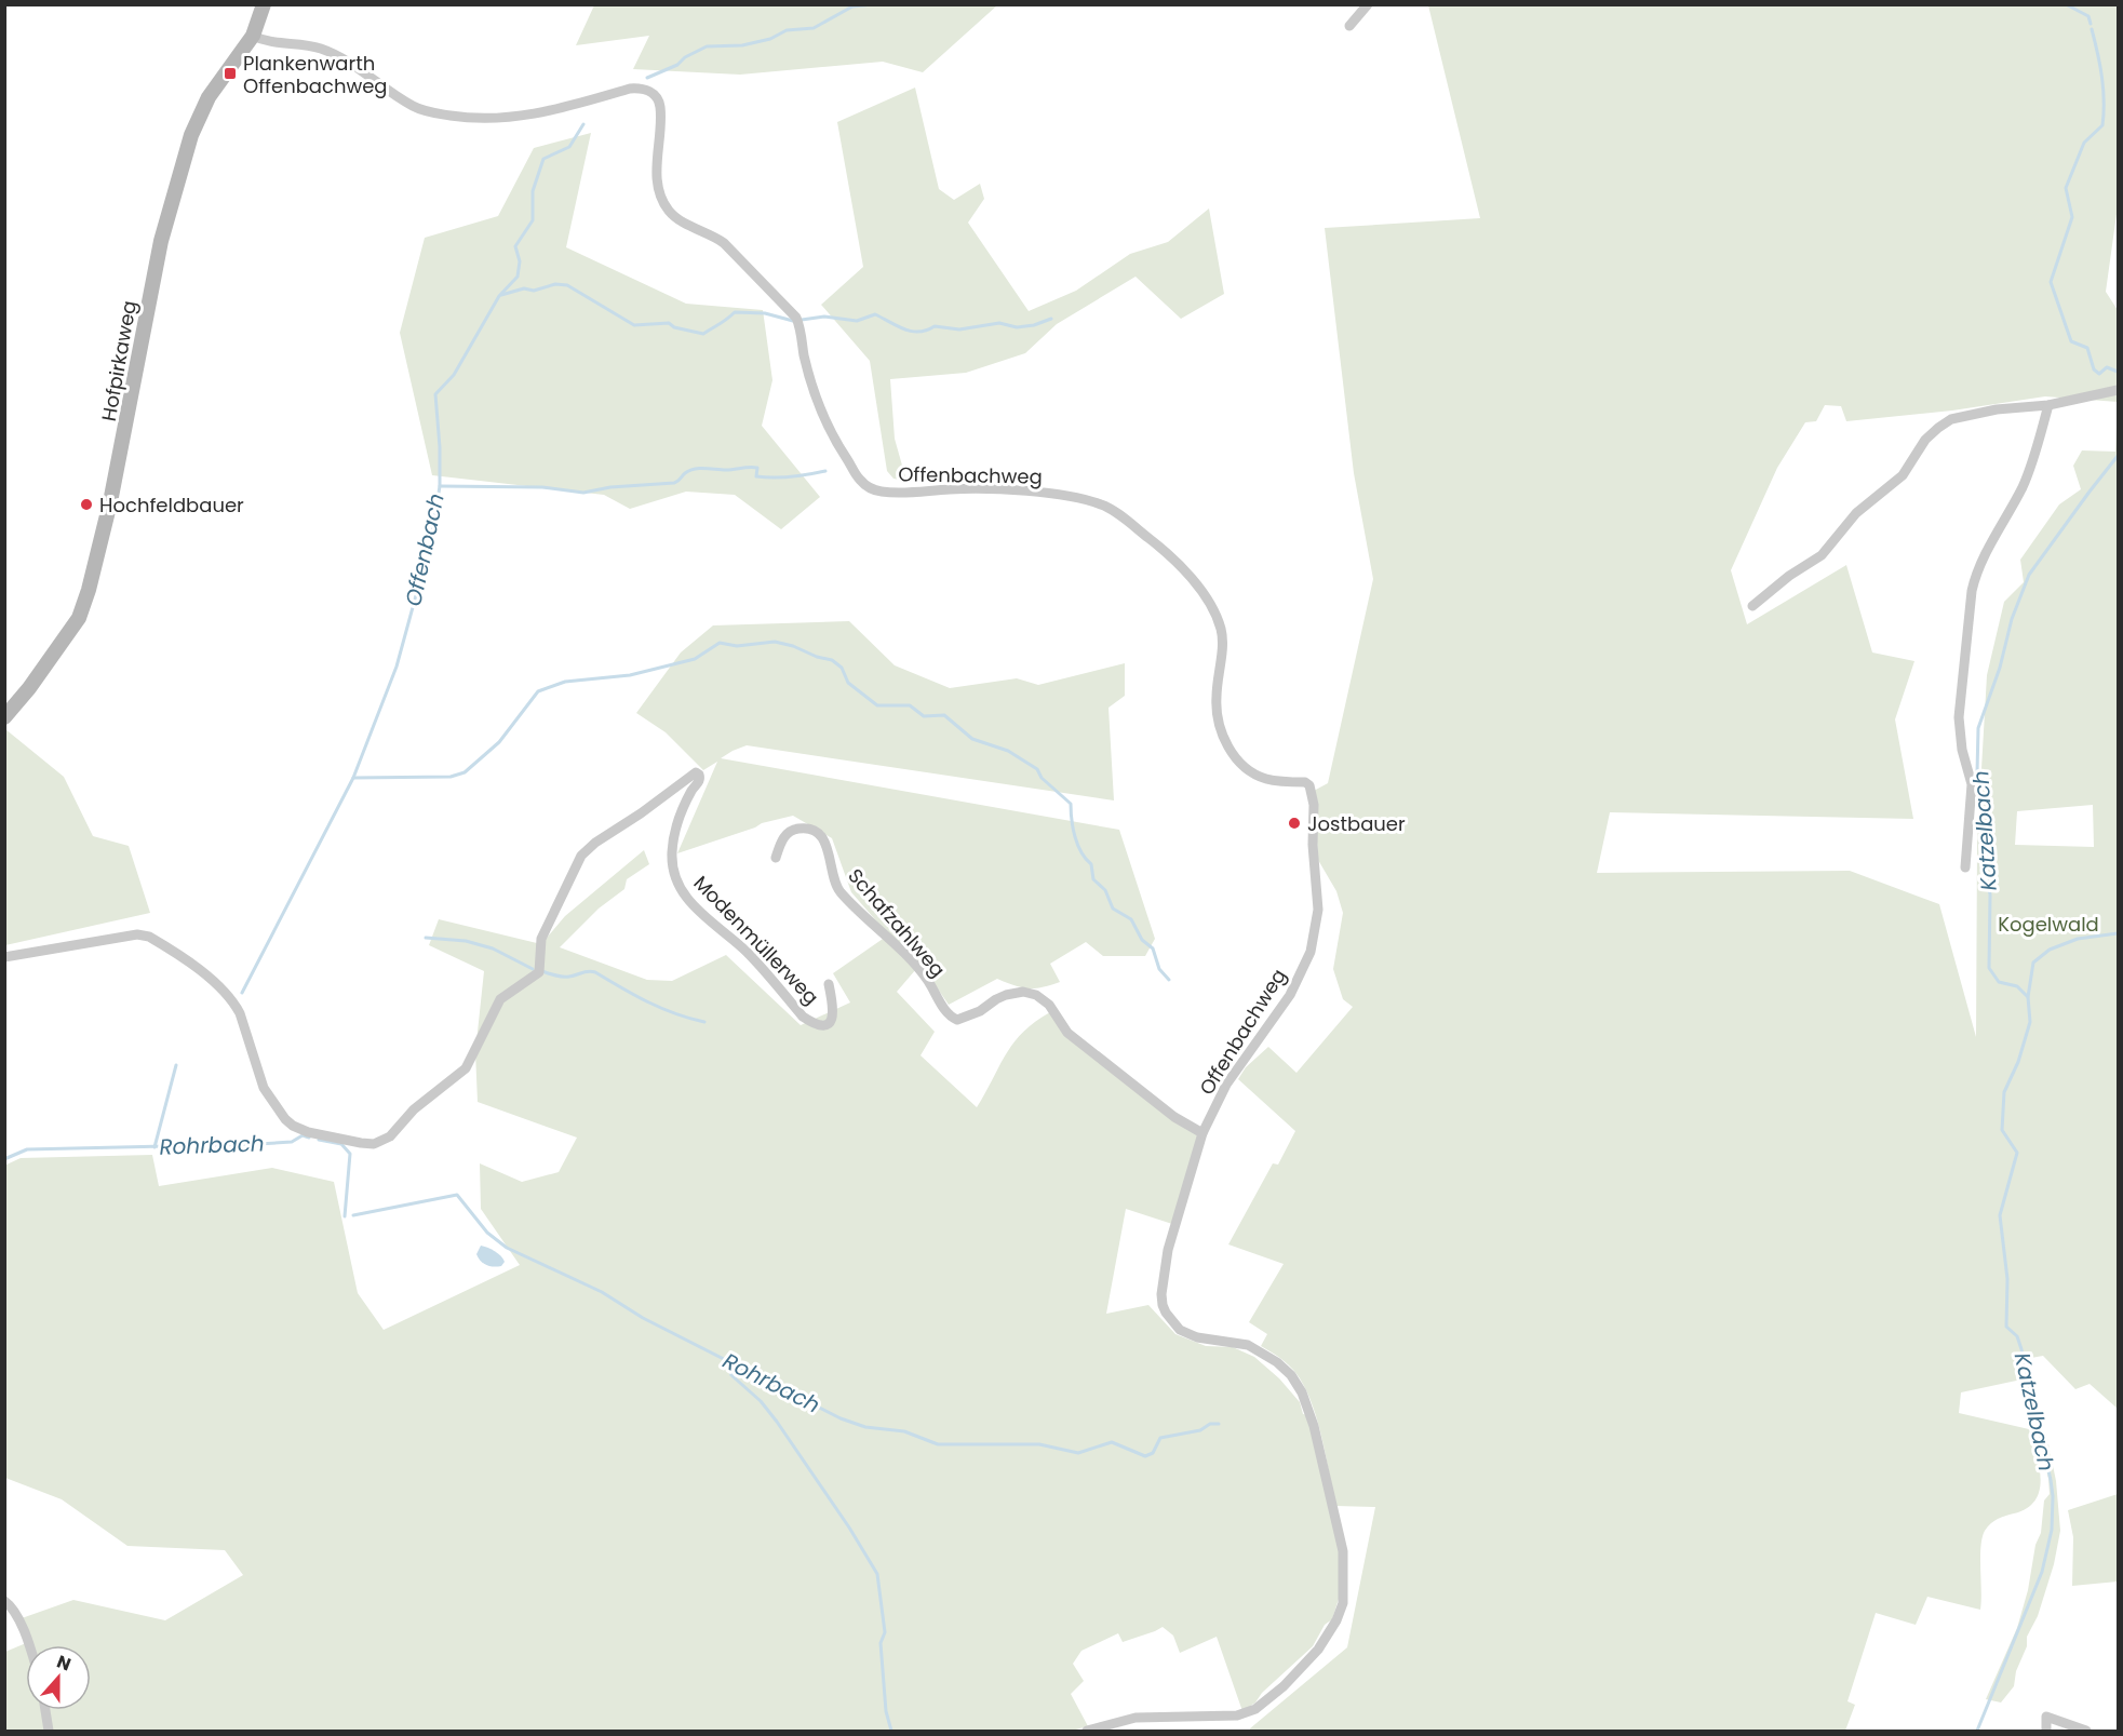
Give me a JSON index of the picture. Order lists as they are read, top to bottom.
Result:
{
  "streets": {
    "street": [
      "Hofpirkaweg",
      "Offenbachweg",
      "Schafzahlweg",
      "Modenmüllerweg"
    ]
  },
  "crossings": [
    ["Hofpirkaweg", "Offenbachweg"],
    ["Offenbachweg", "Schafzahlweg"]
  ],
  "water": ["Offenbach", "Katzelbach", "Rohrbach"],
  "parks": ["Kogelwald"],
  "places": {
    "transit": ["Plankenwarth Offenbachweg"],
    "other": ["Hochfeldbauer", "Jostbauer"]
  },
  "north": "top"
}
